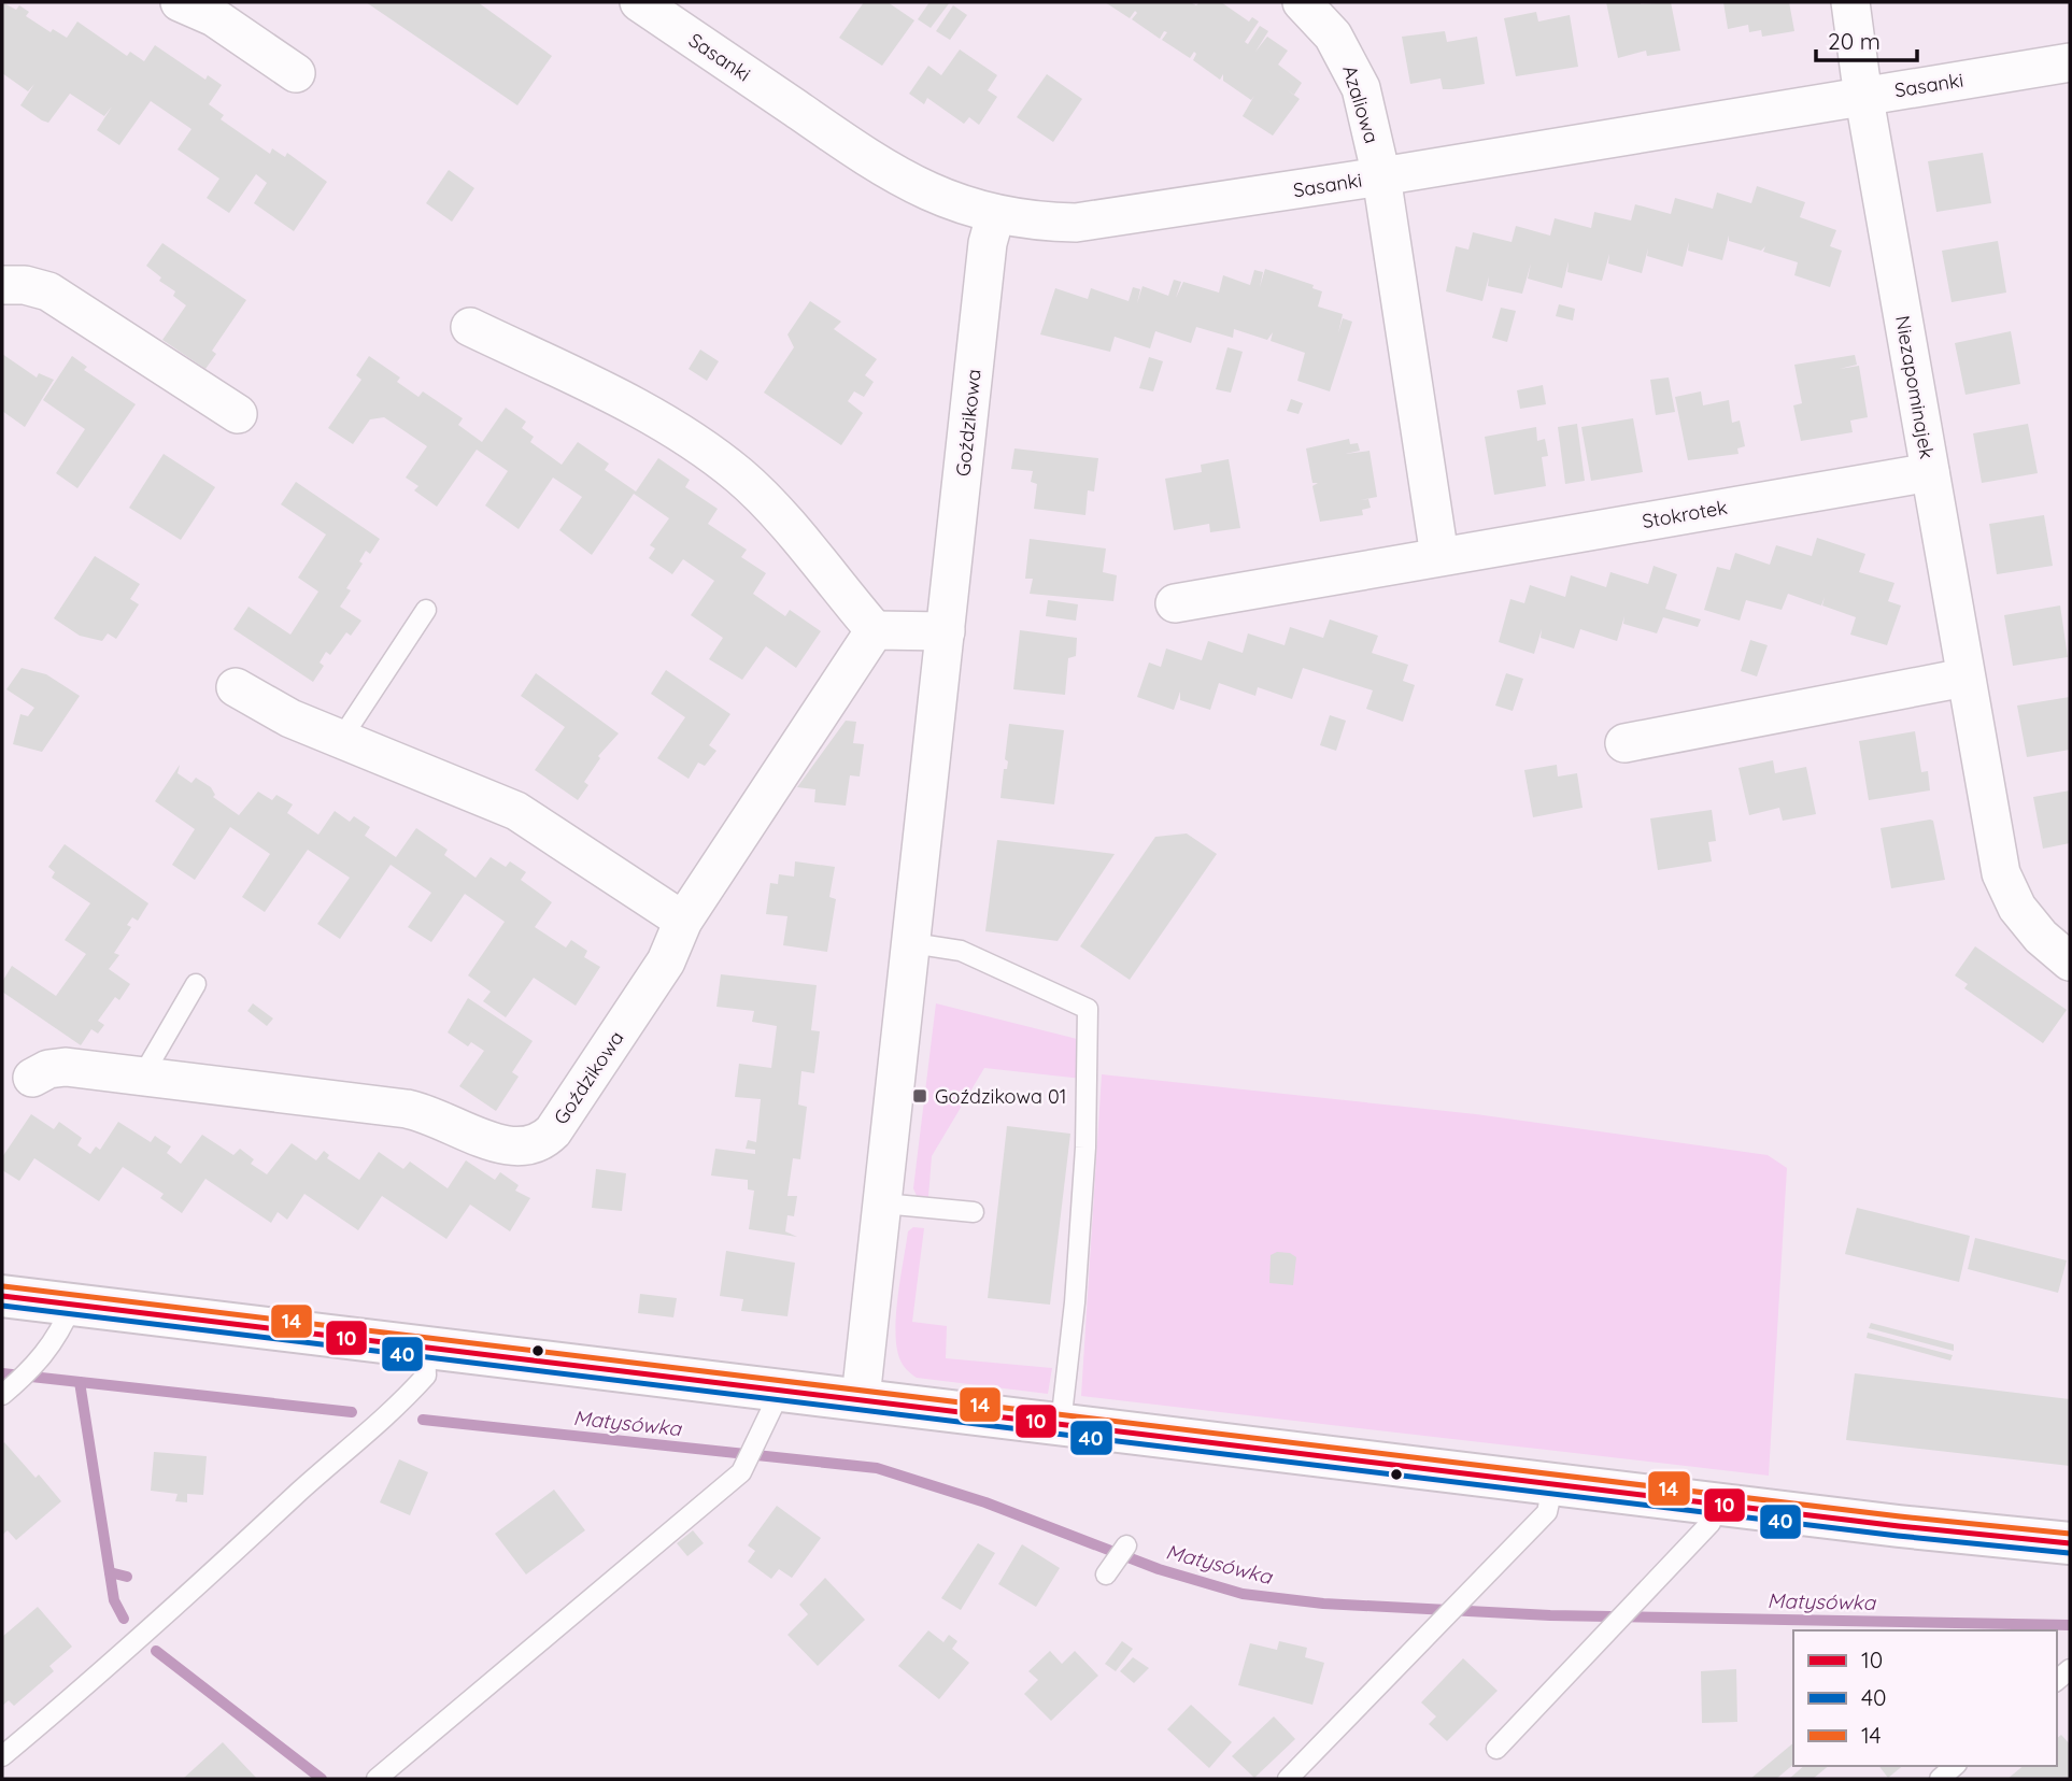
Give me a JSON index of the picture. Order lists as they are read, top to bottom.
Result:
{
  "streets": {
    "street": [
      "Sasanki",
      "Azaliowa",
      "Niezapominajek",
      "Goździkowa",
      "Stokrotek"
    ]
  },
  "crossings": [
    ["Sasanki", "Azaliowa"],
    ["Sasanki", "Niezapominajek"],
    ["Sasanki", "Goździkowa"],
    ["Niezapominajek", "Stokrotek"]
  ],
  "water": ["Matysówka"],
  "places": {
    "transit": ["Goździkowa 01"]
  },
  "lines": ["transit line 14", "transit line 10", "transit line 40"],
  "legend": ["10", "40", "14"],
  "scale_bar": "20 m"
}
